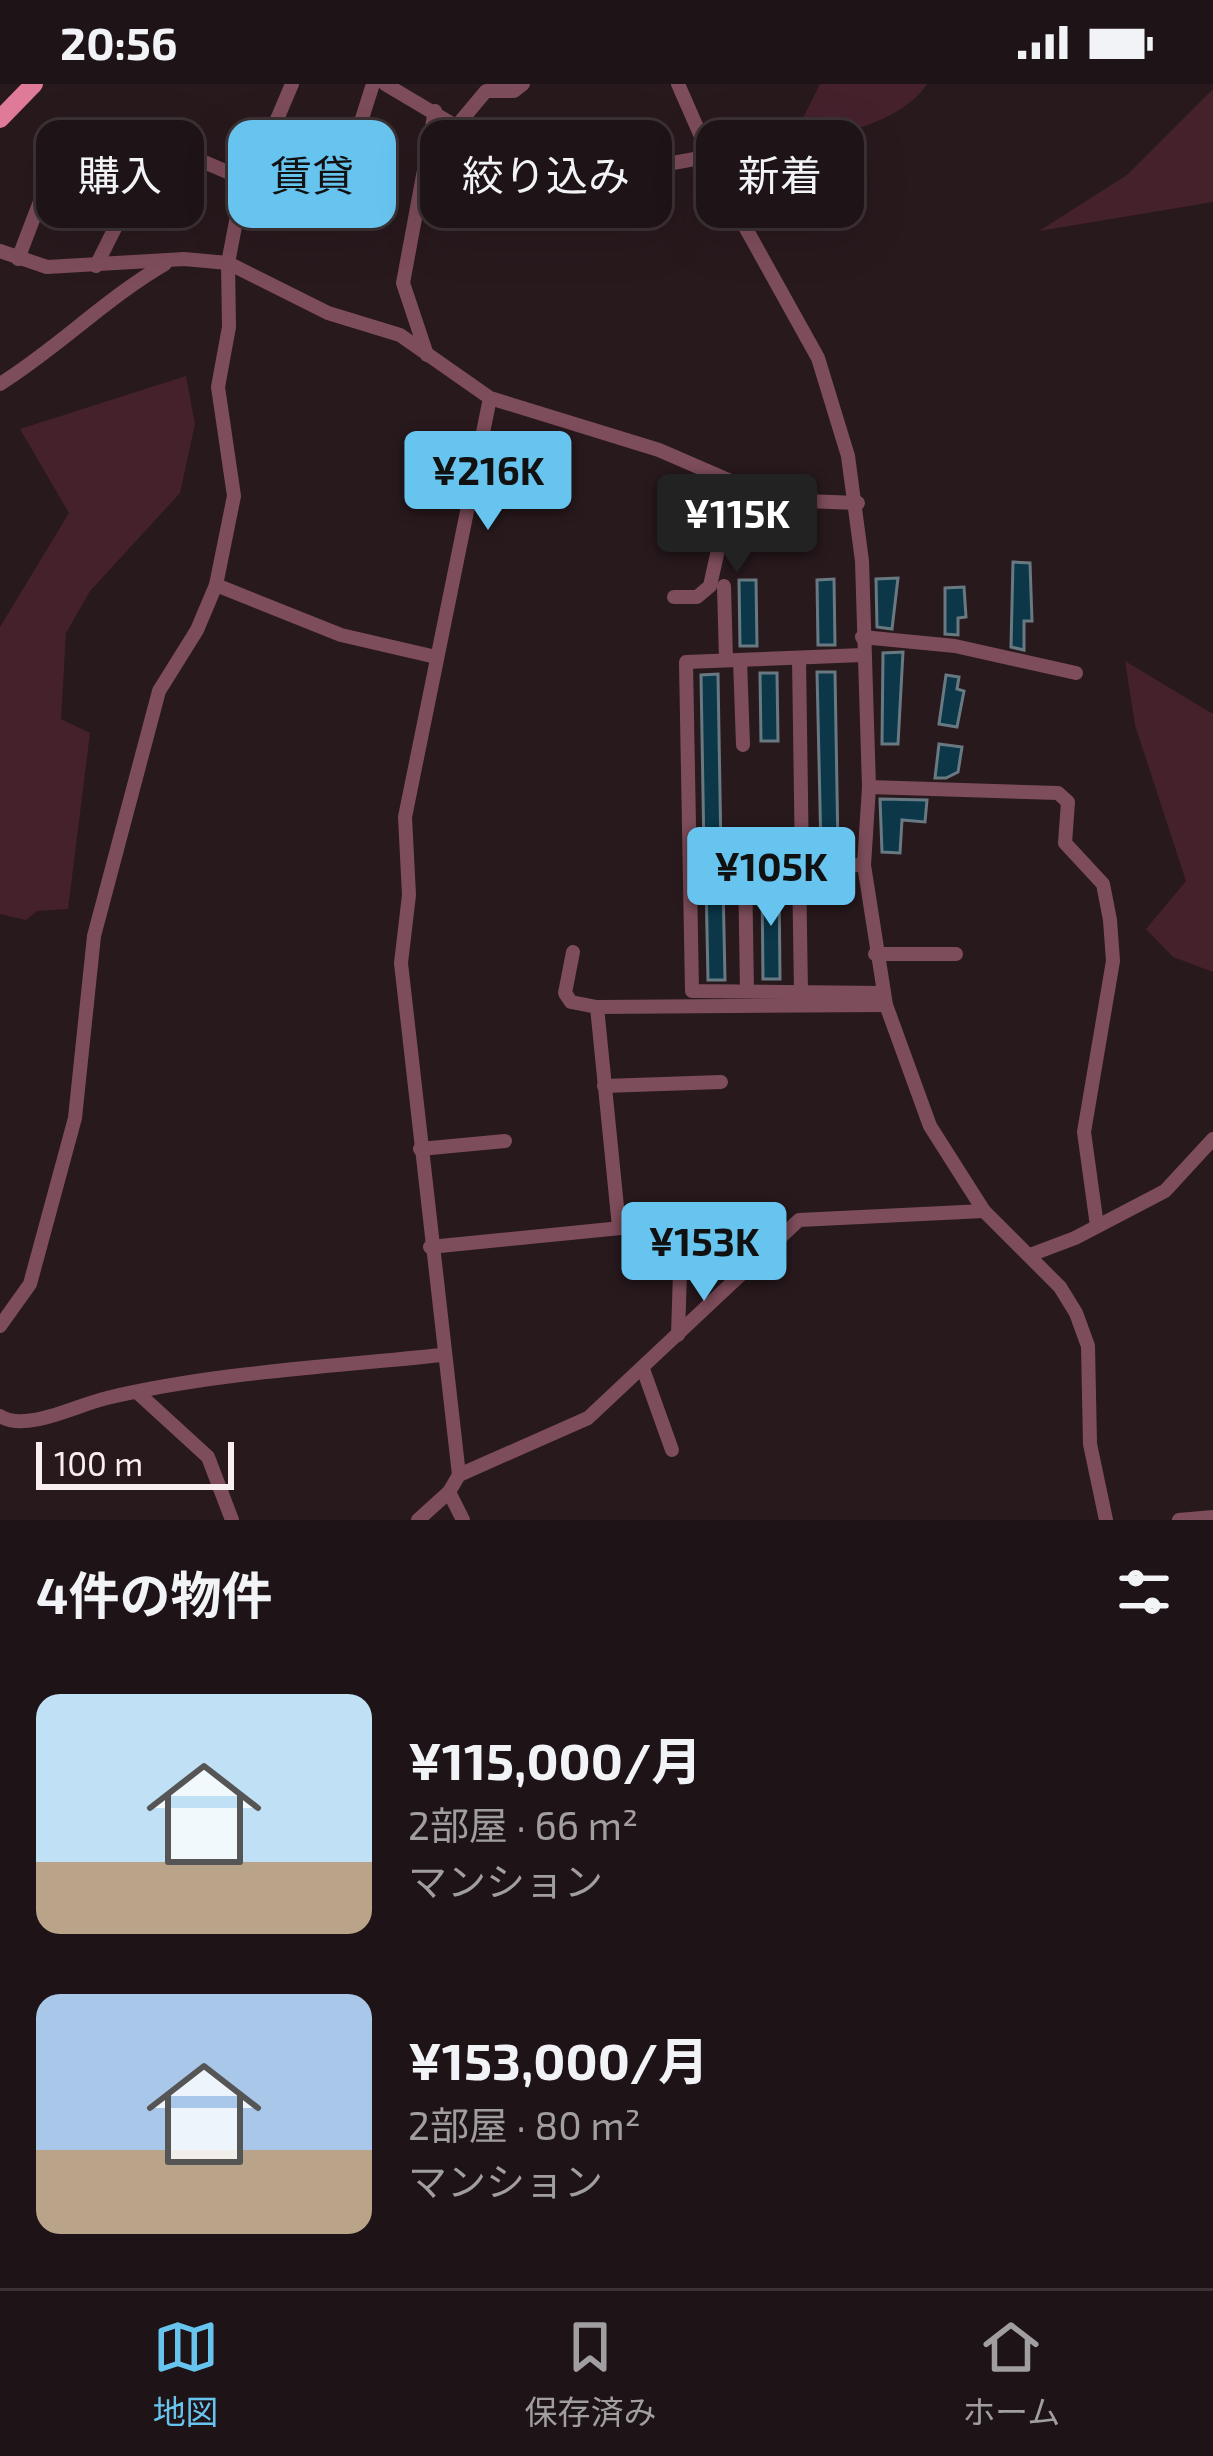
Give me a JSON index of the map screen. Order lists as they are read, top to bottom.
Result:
{
  "scale_bar": "100 m",
  "page": {
    "status": "20:56",
    "chip": [
      "購入",
      "賃貸",
      "絞り込み",
      "新着"
    ],
    "price": [
      "¥216K",
      "¥115K",
      "¥105K",
      "¥153K"
    ],
    "scale": "100 m",
    "heading": "4件の物件",
    "list": [
      {
        "name": "¥115,000/月",
        "note": "2部屋 · 66 m² · マンション"
      },
      {
        "name": "¥153,000/月",
        "note": "2部屋 · 80 m² · マンション"
      }
    ],
    "tabs": ["地図", "保存済み", "ホーム"]
  }
}
